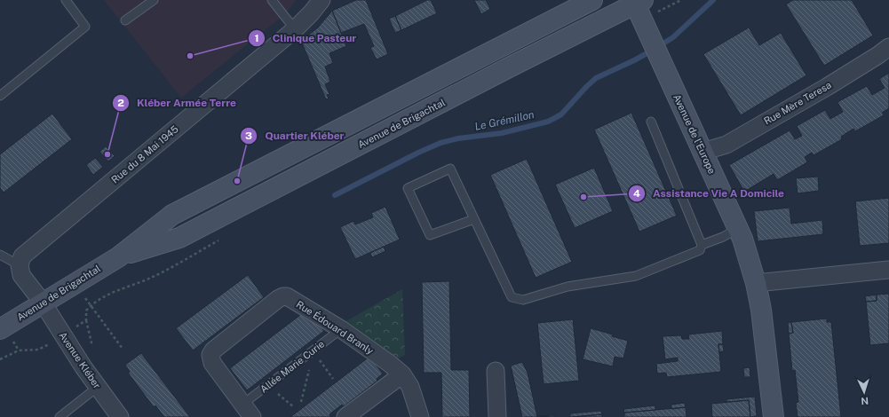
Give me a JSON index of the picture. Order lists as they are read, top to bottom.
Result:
{
  "streets": {
    "main road": ["Avenue de Brigachtal", "Avenue de l'Europe"],
    "street": [
      "Rue Mère Teresa",
      "Rue du 8 Mai 1945",
      "Rue Édouard Branly",
      "Avenue Kléber"
    ],
    "lane": ["Allée Marie Curie"]
  },
  "crossings": [
    ["Rue Mère Teresa", "Avenue de l'Europe"],
    ["Avenue de Brigachtal", "Avenue de l'Europe"],
    ["Avenue de Brigachtal", "Avenue Kléber"],
    ["Rue Édouard Branly", "Allée Marie Curie"]
  ],
  "water": ["Le Grémillon"],
  "places": [
    "Clinique Pasteur",
    "Kléber Armée Terre",
    "Quartier Kléber",
    "Assistance Vie A Domicile"
  ],
  "north": "bottom"
}
